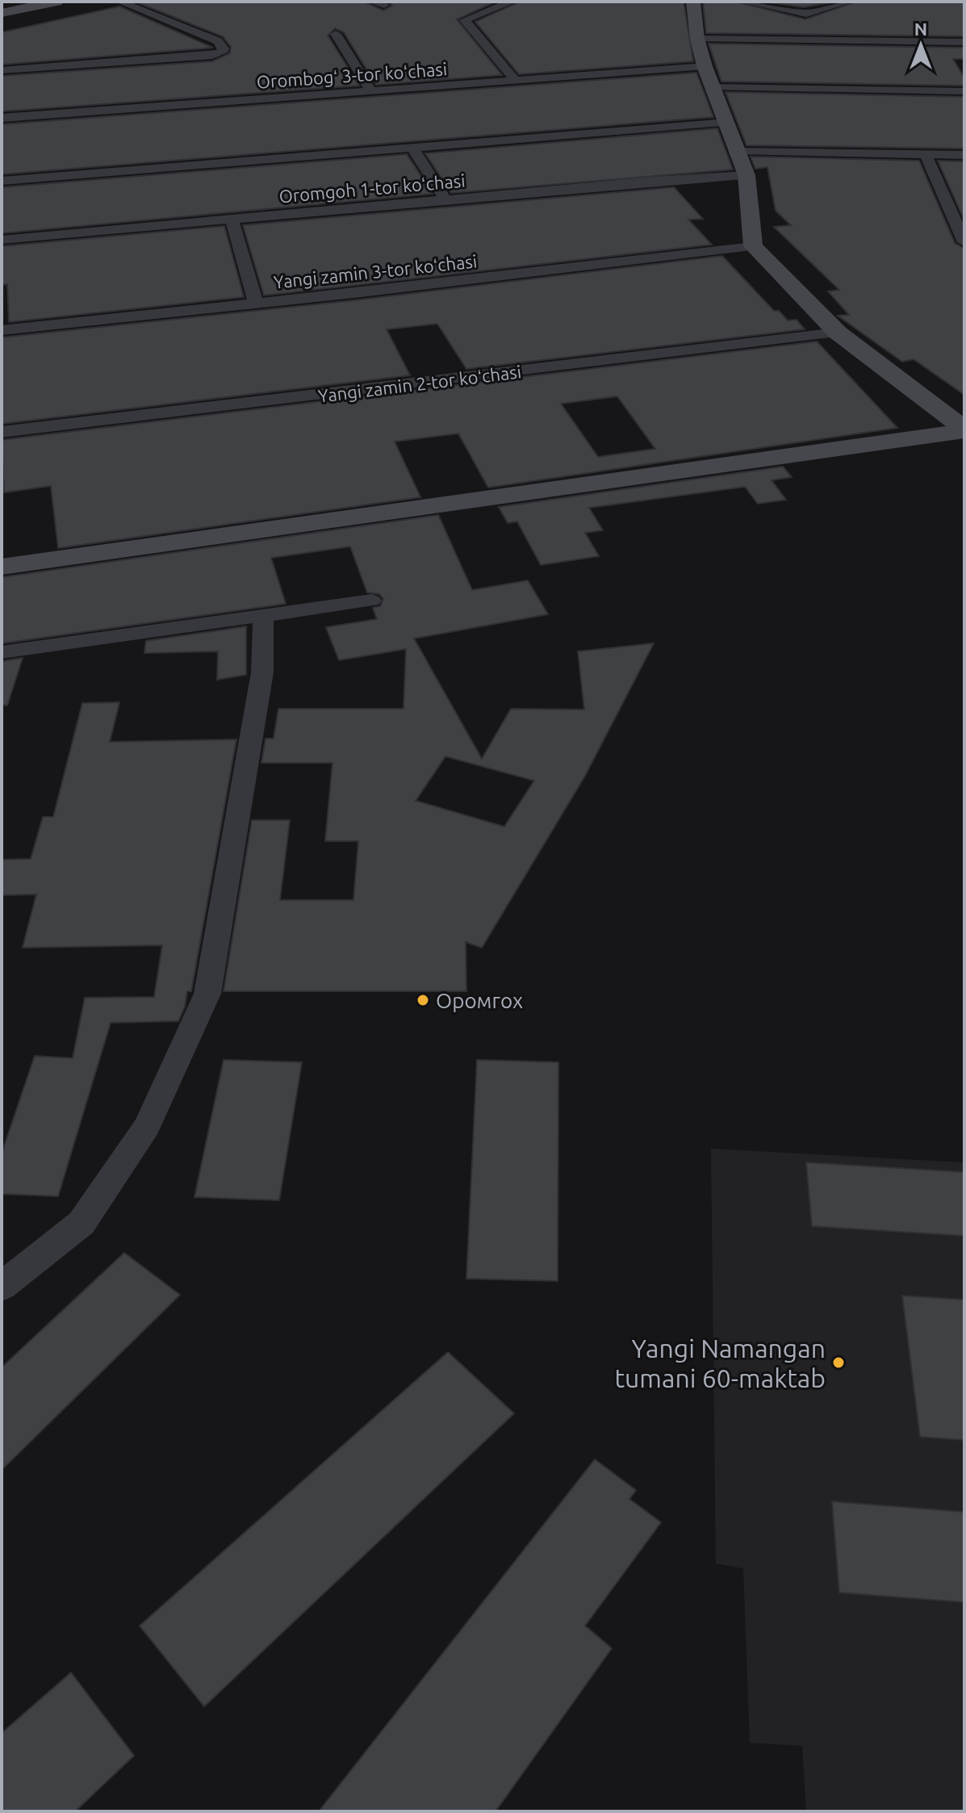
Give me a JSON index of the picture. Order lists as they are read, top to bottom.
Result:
{
  "streets": {
    "street": [
      "Orombogʻ 3-tor koʻchasi",
      "Oromgoh 1-tor koʻchasi",
      "Yangi zamin 3-tor koʻchasi",
      "Yangi zamin 2-tor koʻchasi"
    ]
  },
  "places": ["Оромгох", "Yangi Namangan tumani 60-maktab"],
  "north": "top"
}
